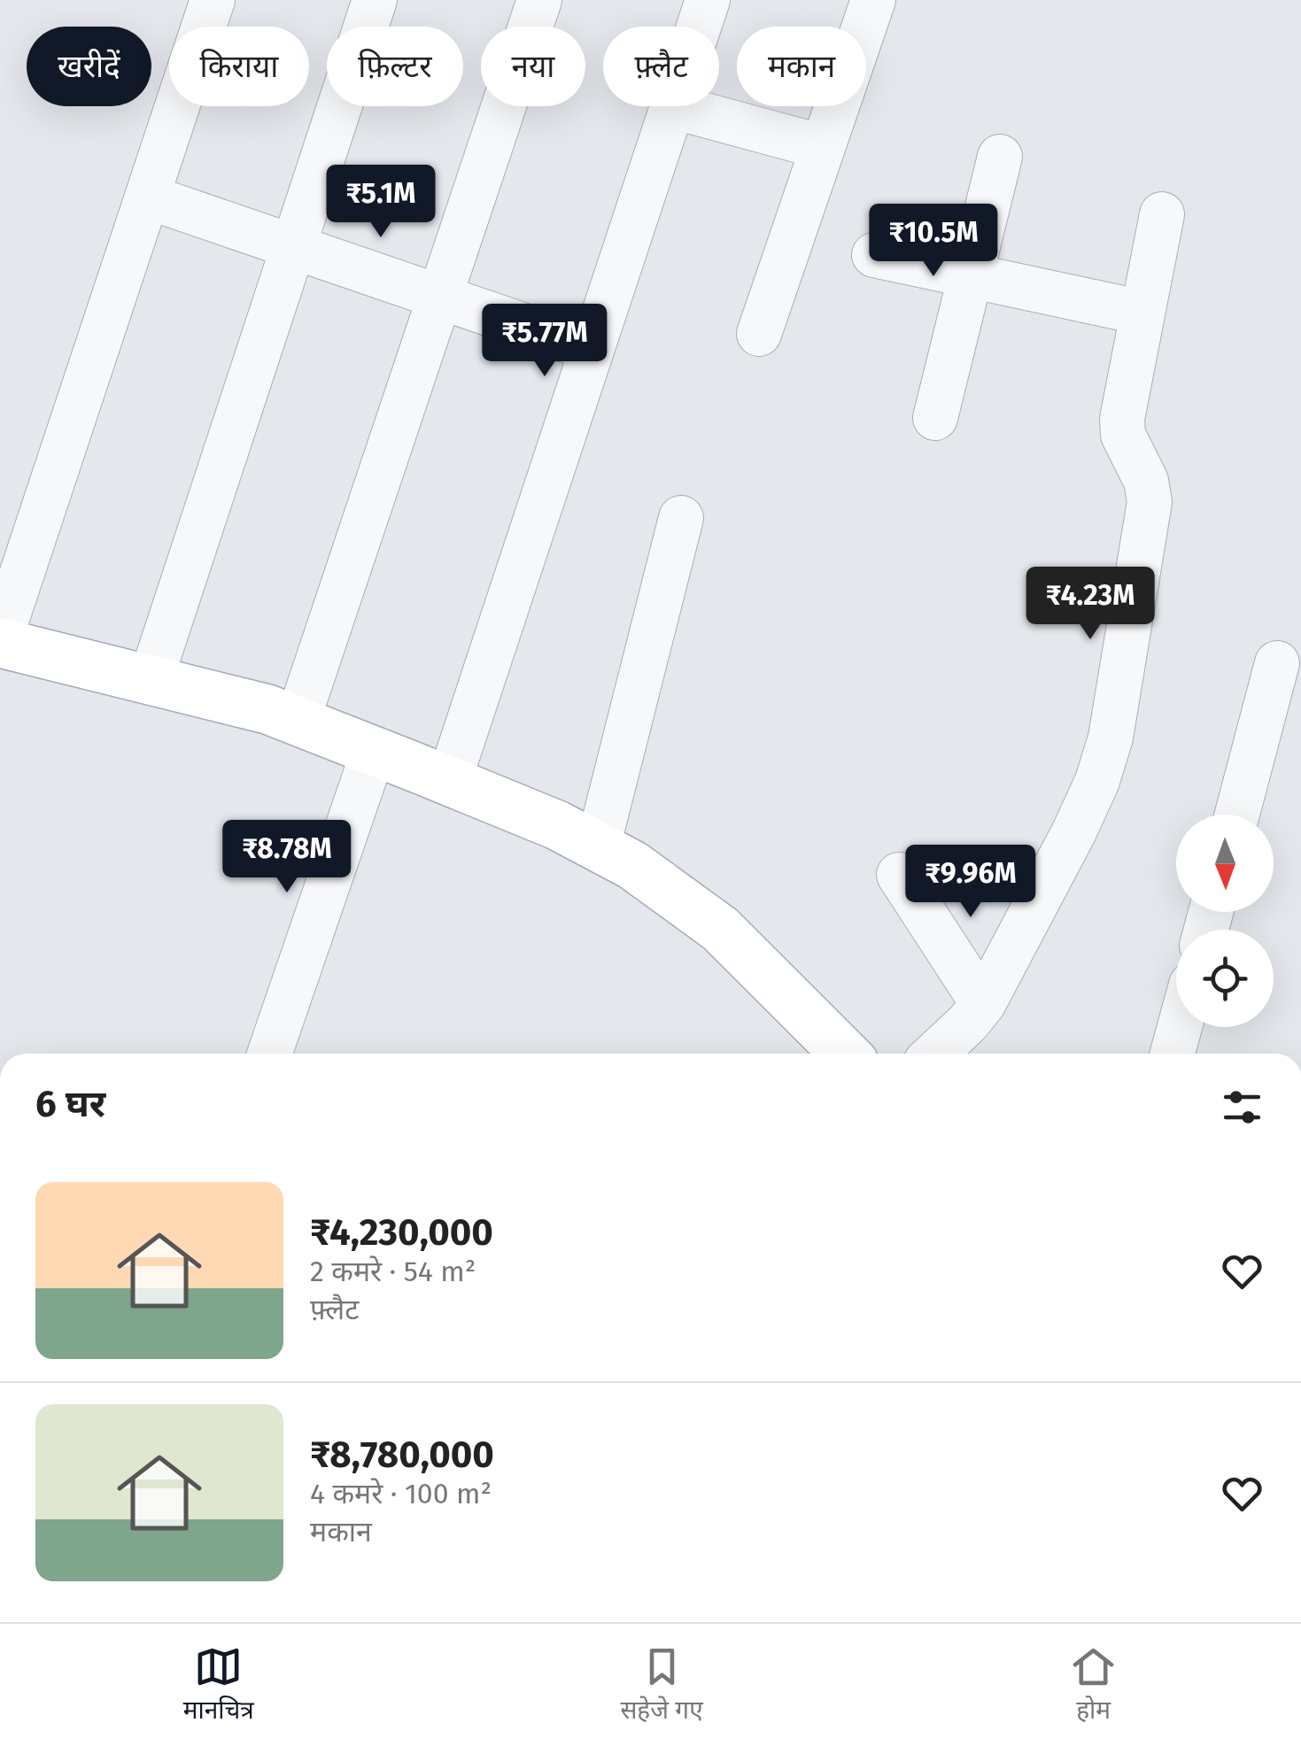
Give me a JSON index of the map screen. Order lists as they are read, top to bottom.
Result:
{
  "north": "bottom",
  "page": {
    "chip": [
      "खरीदें",
      "किराया",
      "फ़िल्टर",
      "नया",
      "फ़्लैट",
      "मकान"
    ],
    "price": [
      "₹5.1M",
      "₹10.5M",
      "₹5.77M",
      "₹4.23M",
      "₹8.78M",
      "₹9.96M"
    ],
    "heading": "6 घर",
    "list": [
      {
        "name": "₹4,230,000",
        "note": "2 कमरे · 54 m² · फ़्लैट"
      },
      {
        "name": "₹8,780,000",
        "note": "4 कमरे · 100 m² · मकान"
      }
    ],
    "tabs": ["मानचित्र", "सहेजे गए", "होम"]
  }
}
